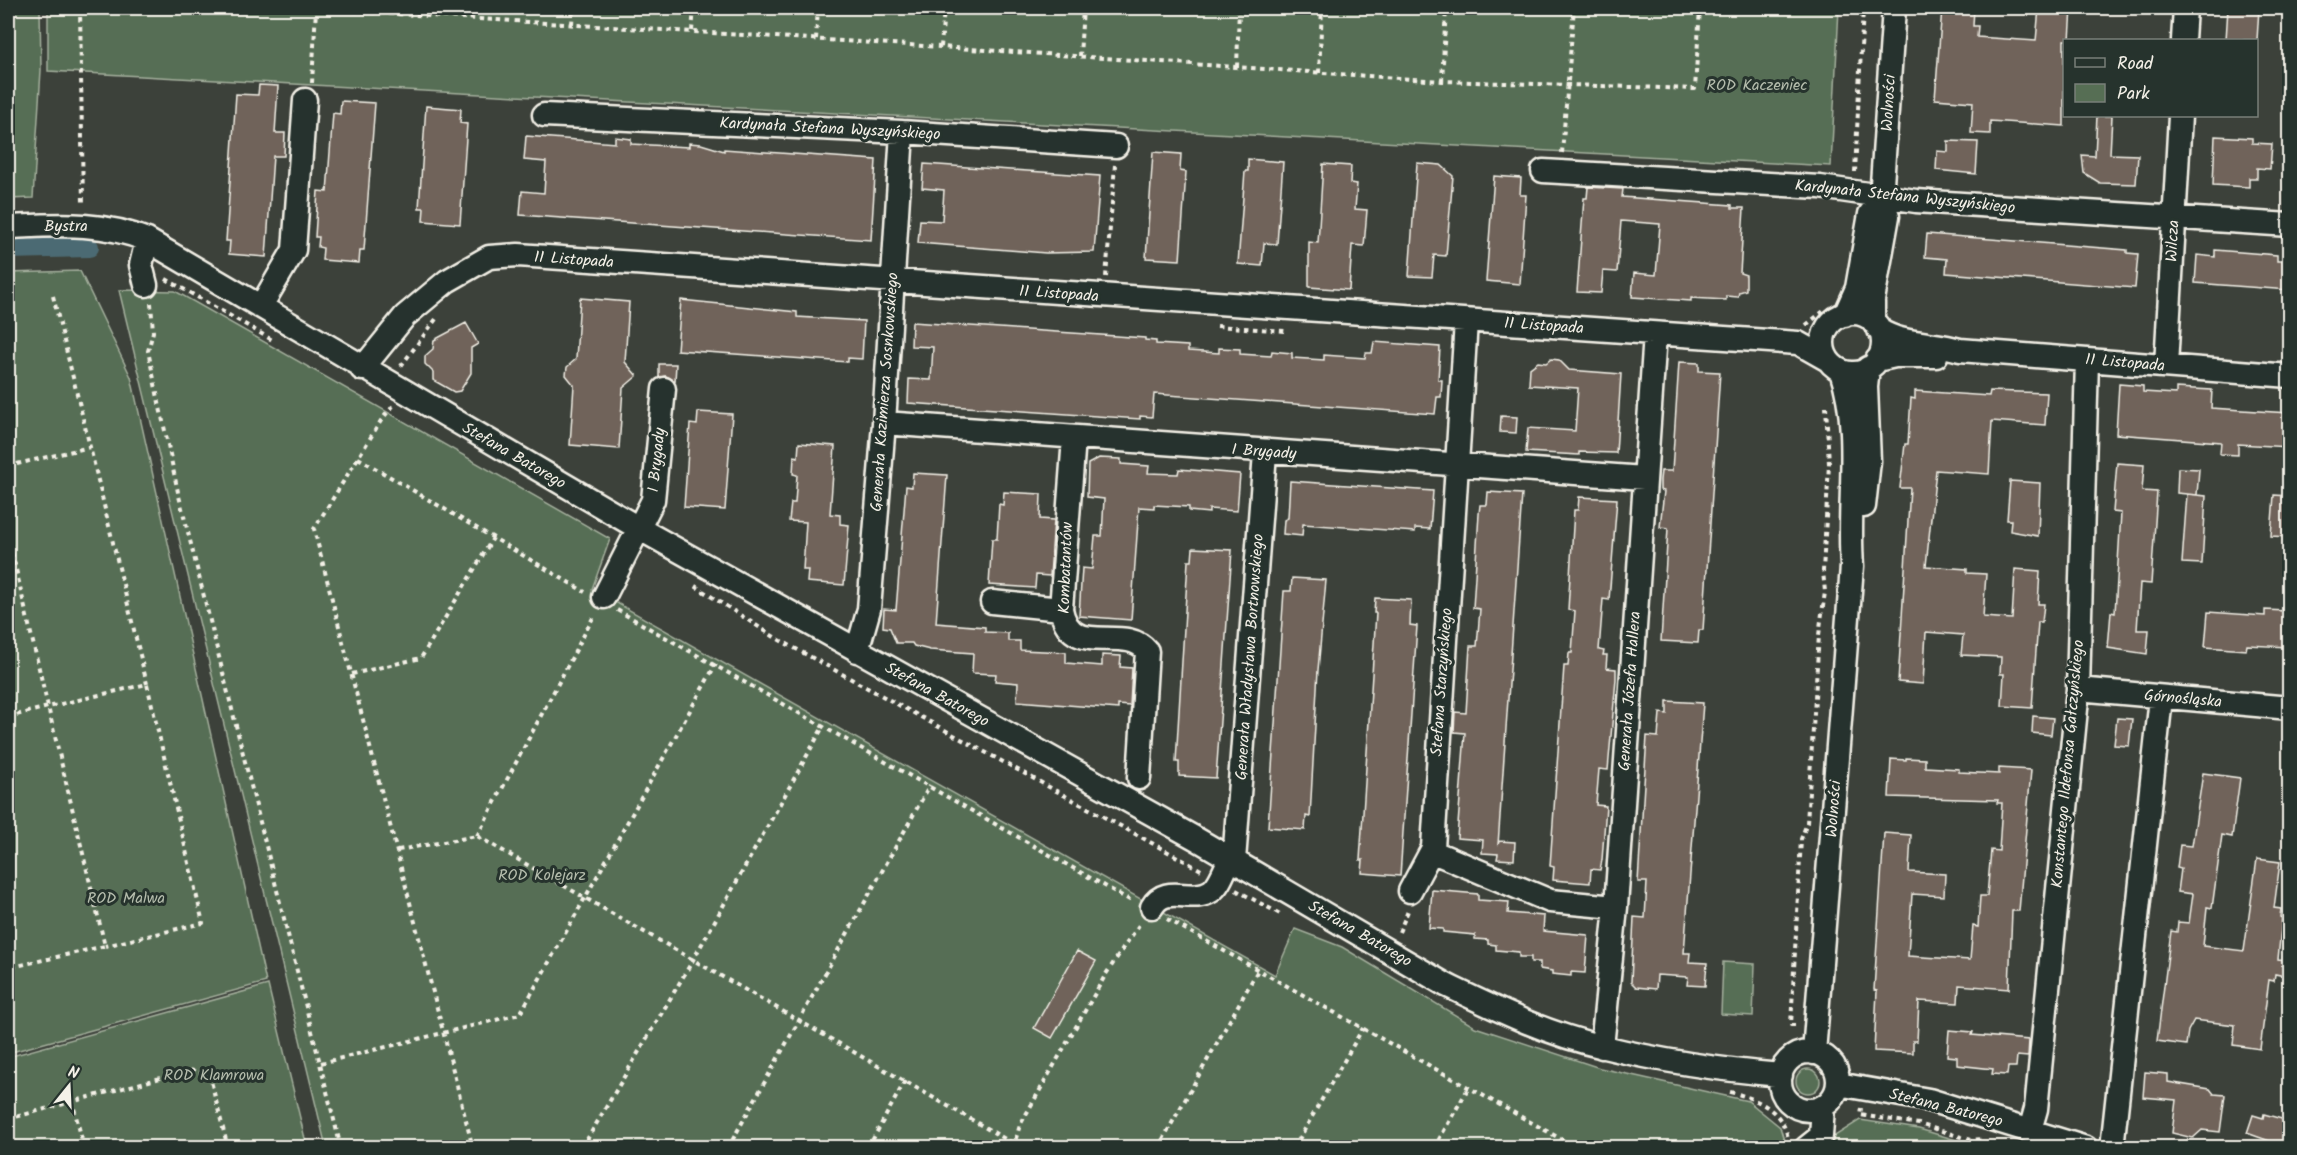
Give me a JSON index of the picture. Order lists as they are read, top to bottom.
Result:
{
  "streets": {
    "street": [
      "Wolności",
      "Kardynała Stefana Wyszyńskiego",
      "Bystra",
      "Wilcza",
      "11 Listopada",
      "Generała Kazimierza Sosnkowskiego",
      "I Brygady",
      "Stefana Batorego",
      "Kombatantów",
      "Generała Władysława Bortnowskiego",
      "Stefana Starzyńskiego",
      "Generała Józefa Hallera",
      "Górnośląska",
      "Konstantego Ildefonsa Gałczyńskiego"
    ]
  },
  "crossings": [
    ["Wolności", "Kardynała Stefana Wyszyńskiego"],
    ["Wolności", "11 Listopada"],
    ["Wolności", "Stefana Batorego"],
    ["Kardynała Stefana Wyszyńskiego", "Wilcza"],
    ["Kardynała Stefana Wyszyńskiego", "Generała Kazimierza Sosnkowskiego"],
    ["Bystra", "Stefana Batorego"],
    ["Wilcza", "11 Listopada"],
    ["11 Listopada", "Generała Kazimierza Sosnkowskiego"],
    ["11 Listopada", "Stefana Batorego"],
    ["11 Listopada", "Stefana Starzyńskiego"],
    ["11 Listopada", "Generała Józefa Hallera"],
    ["11 Listopada", "Konstantego Ildefonsa Gałczyńskiego"],
    ["Generała Kazimierza Sosnkowskiego", "I Brygady"],
    ["Generała Kazimierza Sosnkowskiego", "Stefana Batorego"],
    ["I Brygady", "Stefana Batorego"],
    ["I Brygady", "Kombatantów"],
    ["I Brygady", "Generała Władysława Bortnowskiego"],
    ["I Brygady", "Stefana Starzyńskiego"],
    ["I Brygady", "Generała Józefa Hallera"],
    ["Stefana Batorego", "Generała Władysława Bortnowskiego"],
    ["Stefana Batorego", "Generała Józefa Hallera"],
    ["Stefana Batorego", "Konstantego Ildefonsa Gałczyńskiego"],
    ["Górnośląska", "Konstantego Ildefonsa Gałczyńskiego"]
  ],
  "parks": [
    "ROD Kaczeniec",
    "ROD Kolejarz",
    "ROD Malwa",
    "ROD Klamrowa"
  ],
  "legend": ["Road", "Park"],
  "north": "top"
}
